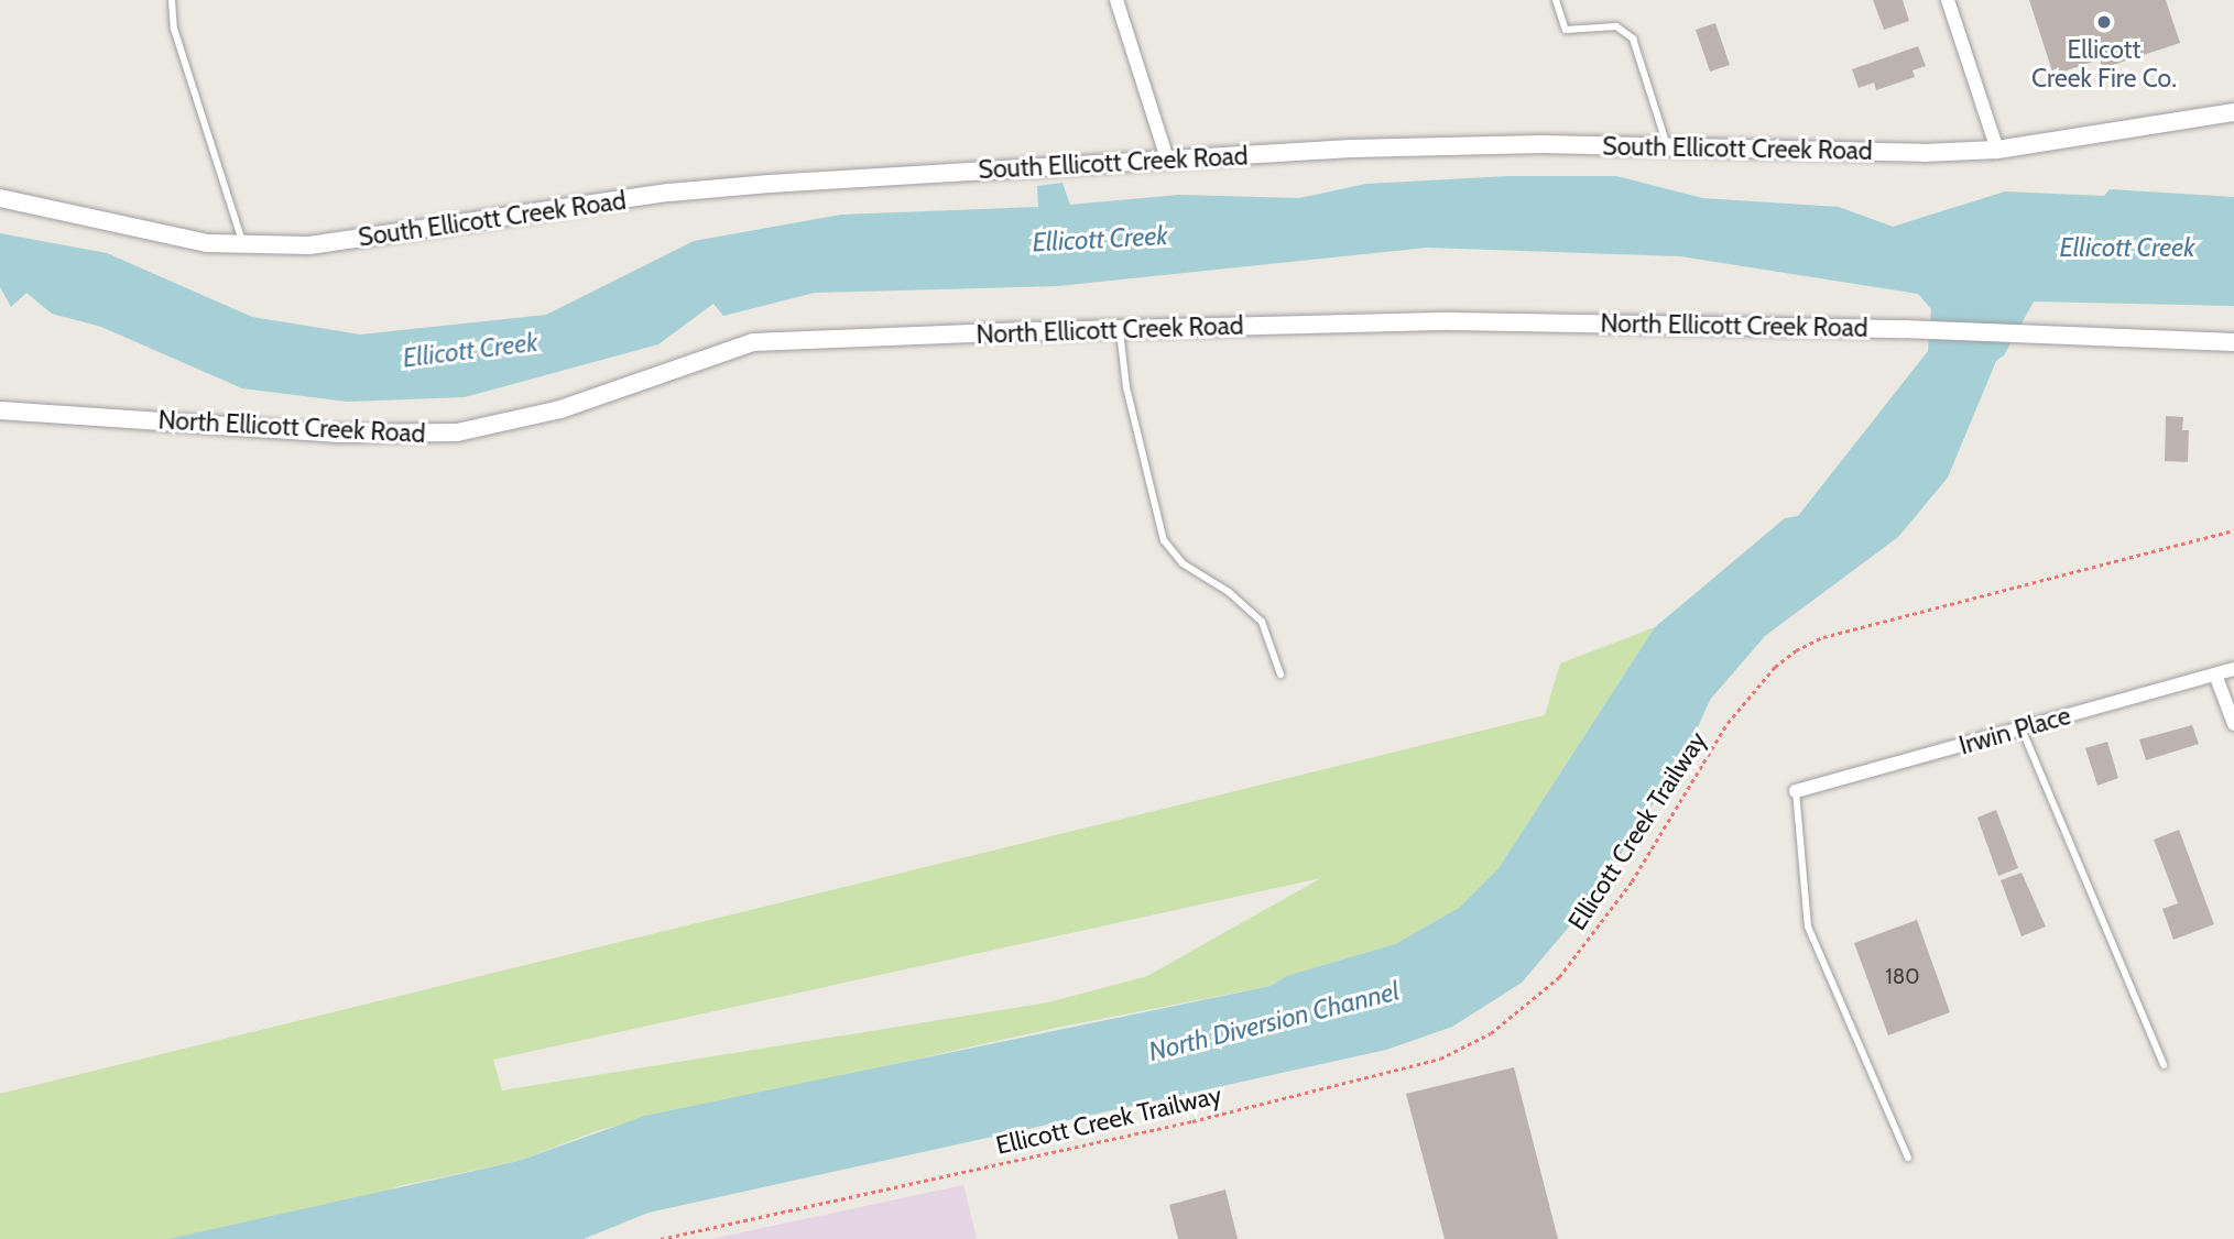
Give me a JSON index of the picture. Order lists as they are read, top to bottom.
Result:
{
  "streets": {
    "street": ["South Ellicott Creek Road", "North Ellicott Creek Road", "Irwin Place"],
    "path": ["Ellicott Creek Trailway"]
  },
  "water": ["Ellicott Creek", "North Diversion Channel"],
  "places": ["Ellicott Creek Fire Co."],
  "house_numbers": ["180"]
}
